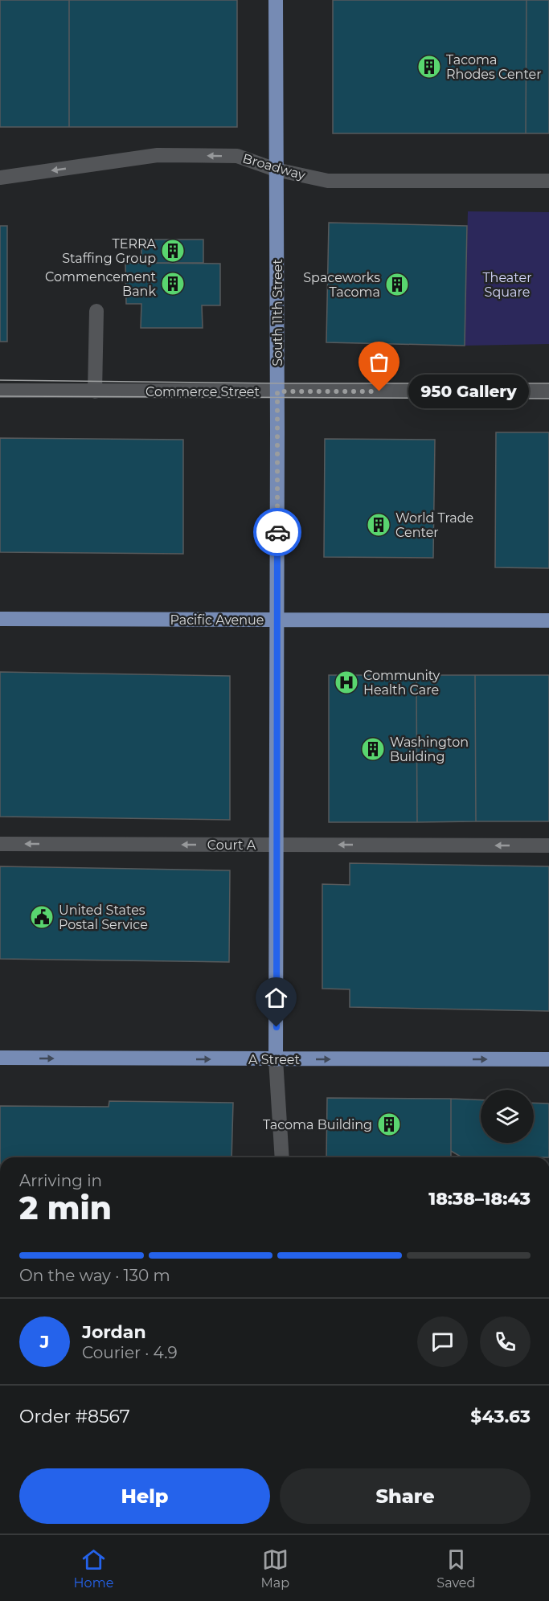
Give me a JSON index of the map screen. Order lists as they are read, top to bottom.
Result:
{
  "streets": {
    "main road": ["South 11th Street", "Pacific Avenue", "A Street"],
    "street": ["Broadway", "Commerce Street", "Court A"]
  },
  "crossings": [
    ["Broadway", "South 11th Street"],
    ["South 11th Street", "Commerce Street"],
    ["South 11th Street", "Pacific Avenue"],
    ["South 11th Street", "Court A"],
    ["South 11th Street", "A Street"]
  ],
  "one_way": ["Broadway", "Court A", "A Street"],
  "parks": ["Theater Square"],
  "places": {
    "building": [
      "Tacoma Rhodes Center",
      "TERRA Staffing Group",
      "Commencement Bank",
      "Spaceworks Tacoma",
      "World Trade Center",
      "Washington Building",
      "Tacoma Building"
    ],
    "other": ["950 Gallery"],
    "hospital": ["Community Health Care"],
    "public building": ["United States Postal Service"]
  },
  "page": {
    "bubble": "950 Gallery",
    "heading": ["2 min", "Arriving in", "18:38–18:43"],
    "panel": [
      "Jordan",
      "Courier · 4.9",
      "Order #8567",
      "$43.63"
    ],
    "bar": "On the way · 130 m",
    "round": "J",
    "buttons": ["Help", "Share"],
    "tabs": ["Home", "Map", "Saved"]
  }
}
